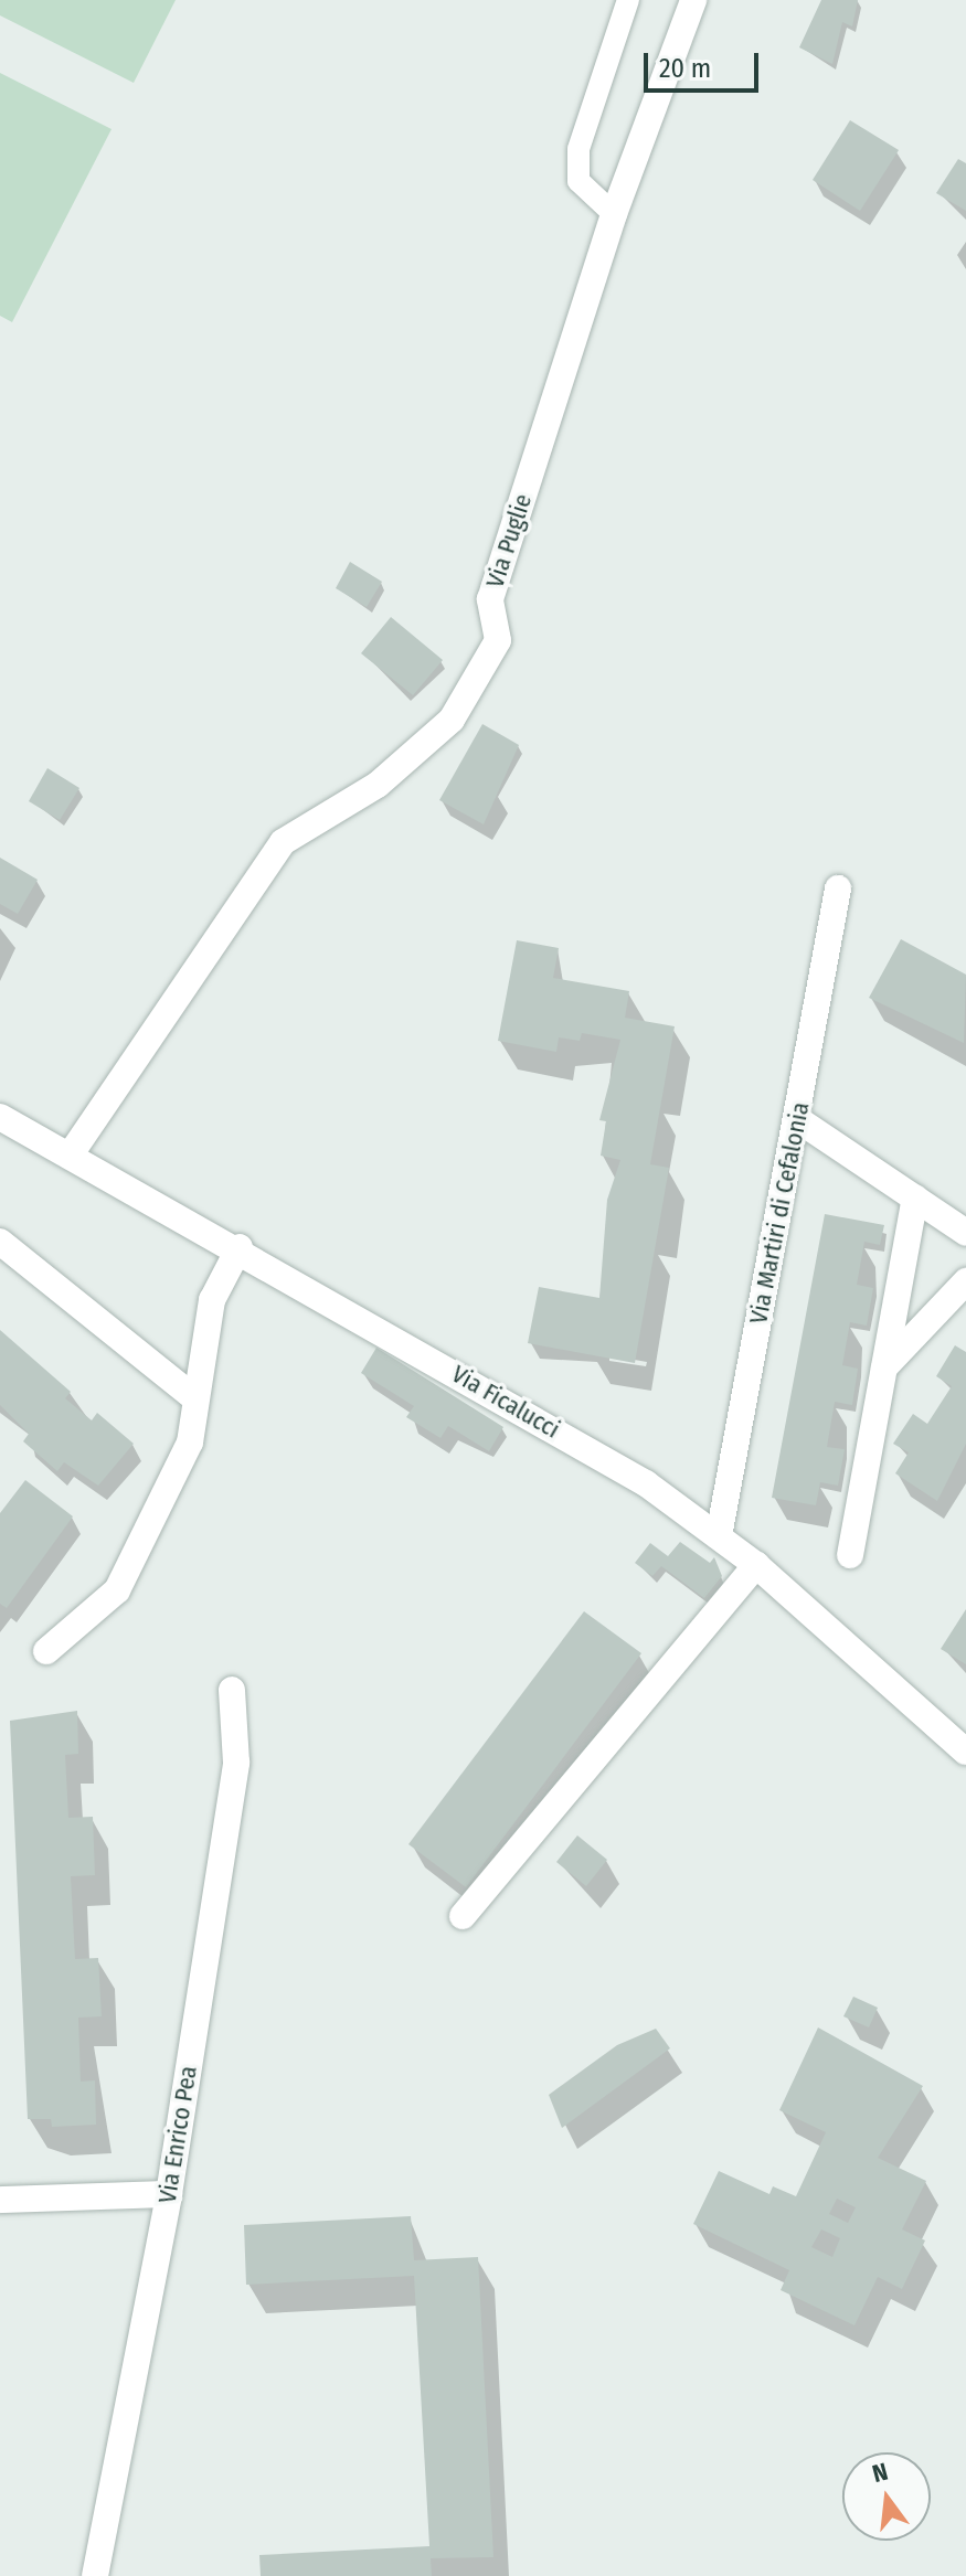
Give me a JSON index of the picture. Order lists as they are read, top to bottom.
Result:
{
  "streets": {
    "street": [
      "Via Puglie",
      "Via Martiri di Cefalonia",
      "Via Ficalucci",
      "Via Enrico Pea"
    ]
  },
  "crossings": [
    ["Via Puglie", "Via Ficalucci"],
    ["Via Martiri di Cefalonia", "Via Ficalucci"]
  ],
  "scale_bar": "20 m",
  "north": "top"
}
